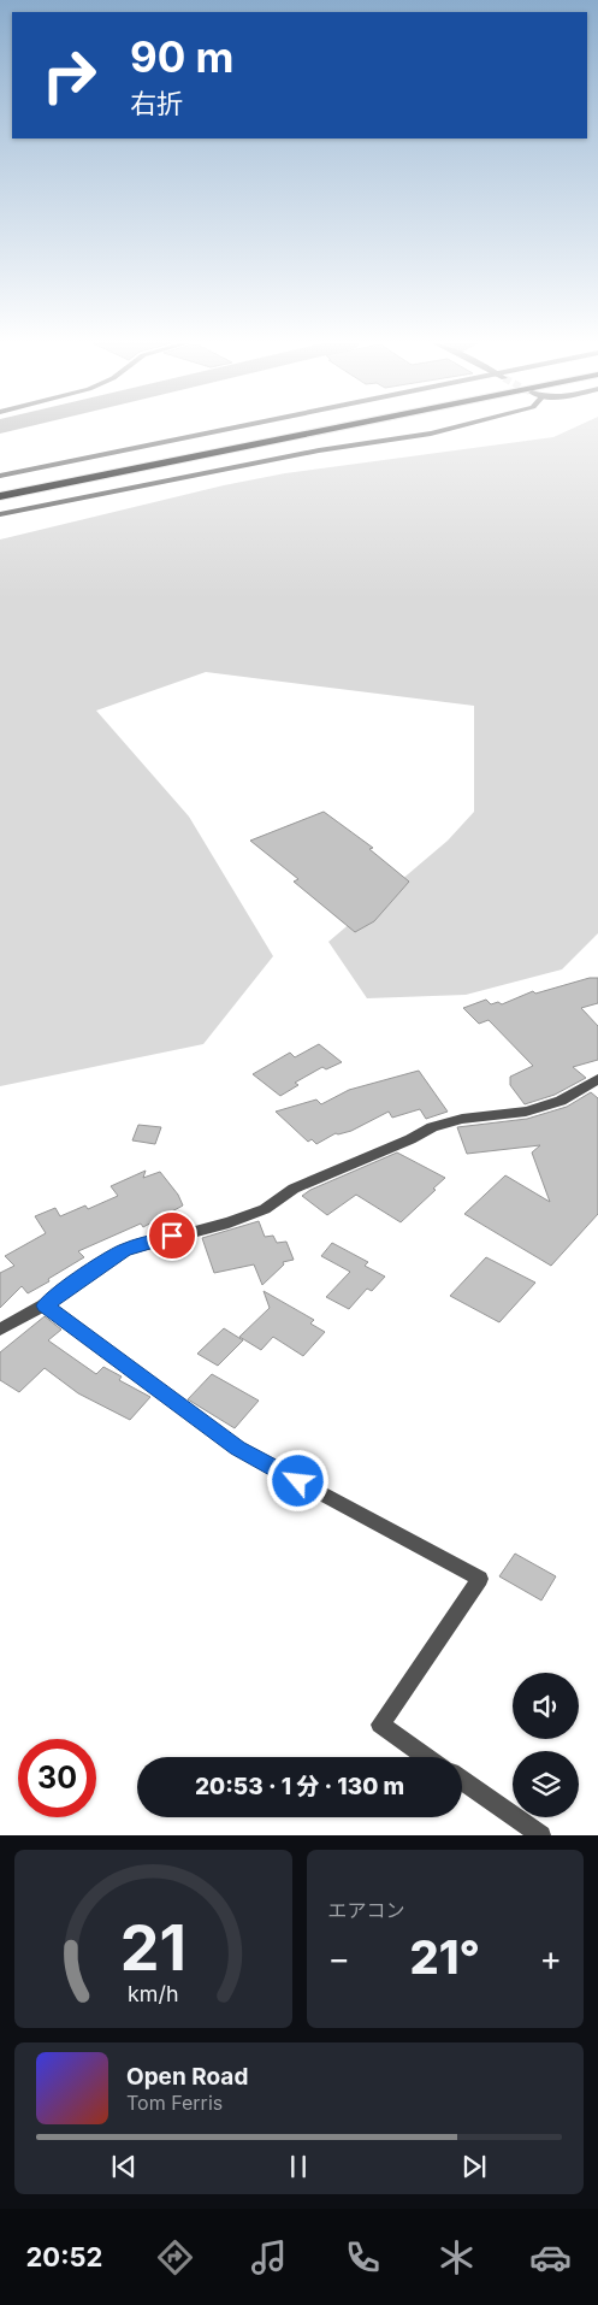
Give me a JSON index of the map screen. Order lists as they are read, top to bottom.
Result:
{
  "page": {
    "turn": ["90 m", "右折"],
    "limit": "30",
    "trip": "20:53 · 1 分 · 130 m",
    "tile": "エアコン",
    "heat": ["−", "21°", "+"],
    "song": ["Open Road", "Tom Ferris"],
    "tabs": "20:52",
    "gauge": ["21", "km/h"]
  }
}
